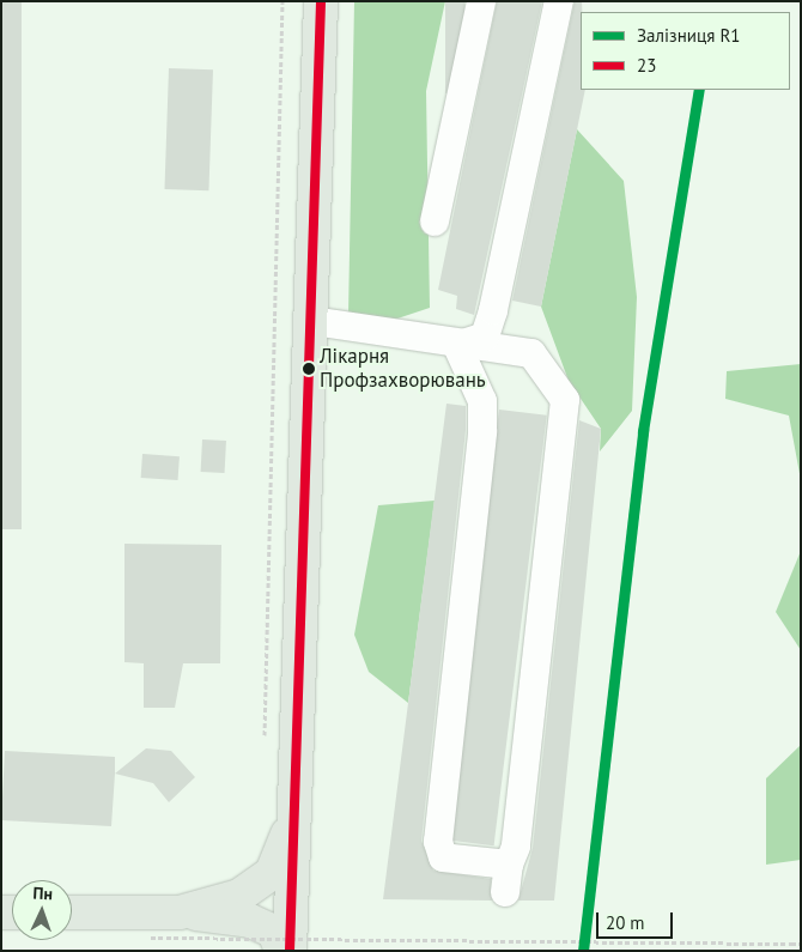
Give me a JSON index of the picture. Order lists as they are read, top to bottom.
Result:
{
  "places": ["Лікарня Профзахворювань"],
  "lines": ["transit line 23", "rail line R1"],
  "legend": ["Залізниця R1", "23"],
  "scale_bar": "20 m",
  "north": "top"
}
